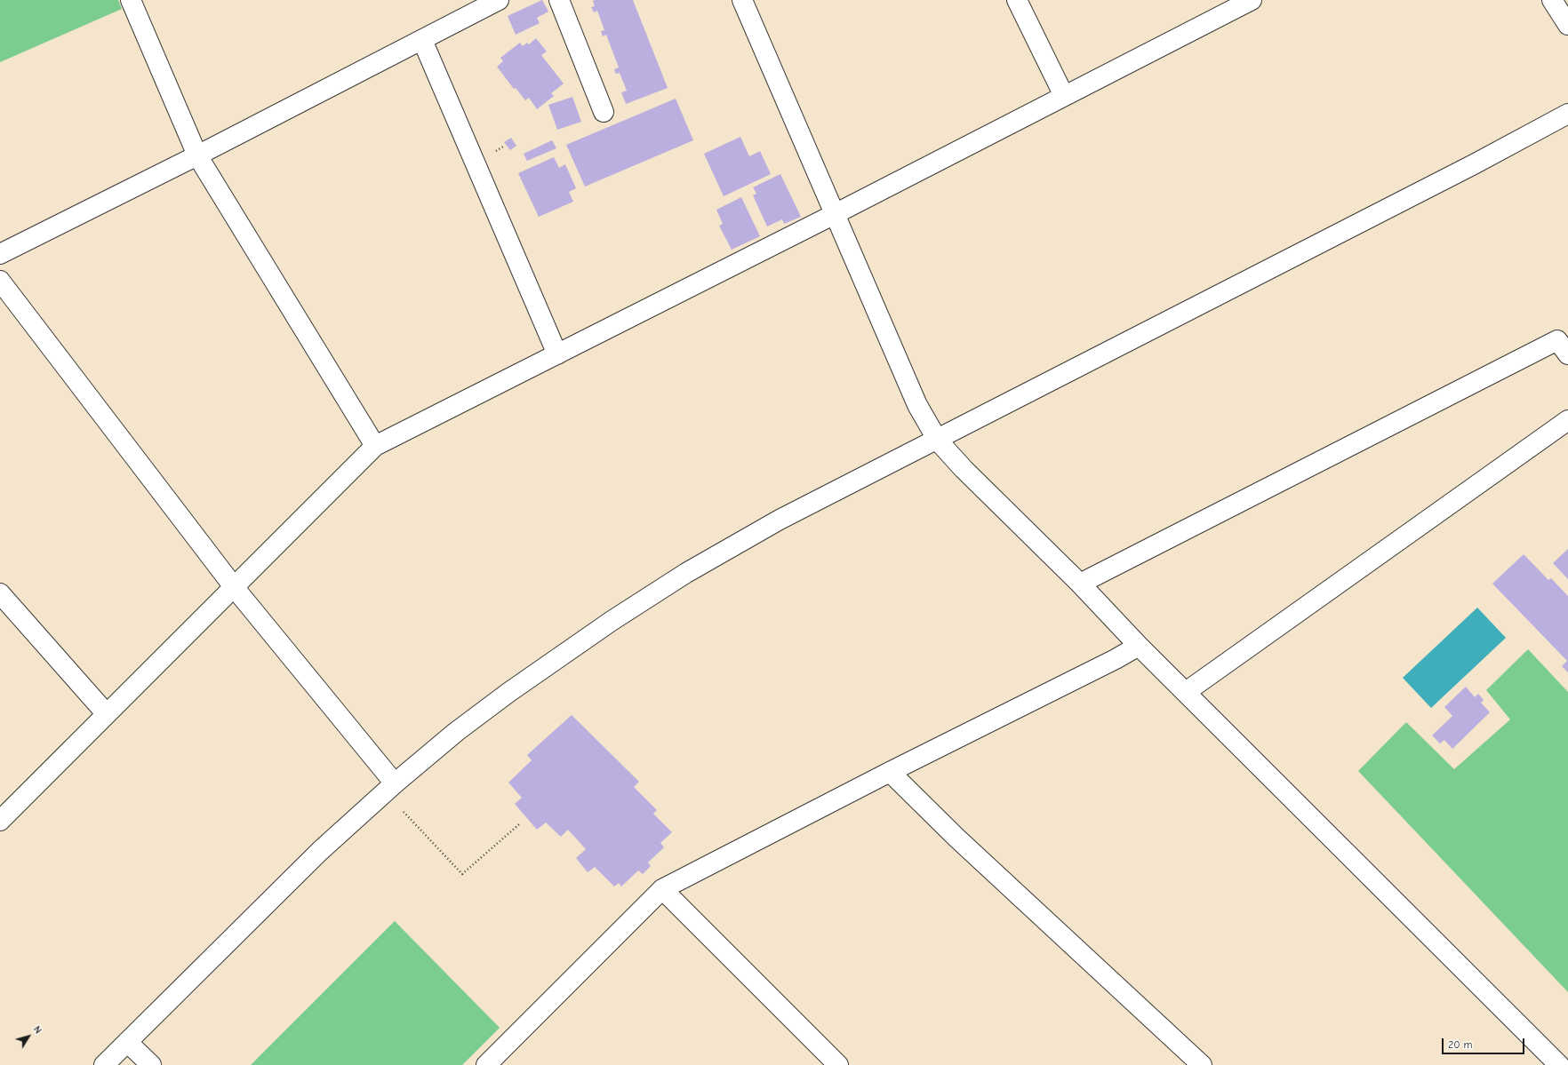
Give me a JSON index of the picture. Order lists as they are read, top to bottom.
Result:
{
  "scale_bar": "20 m",
  "north": "top right"
}
